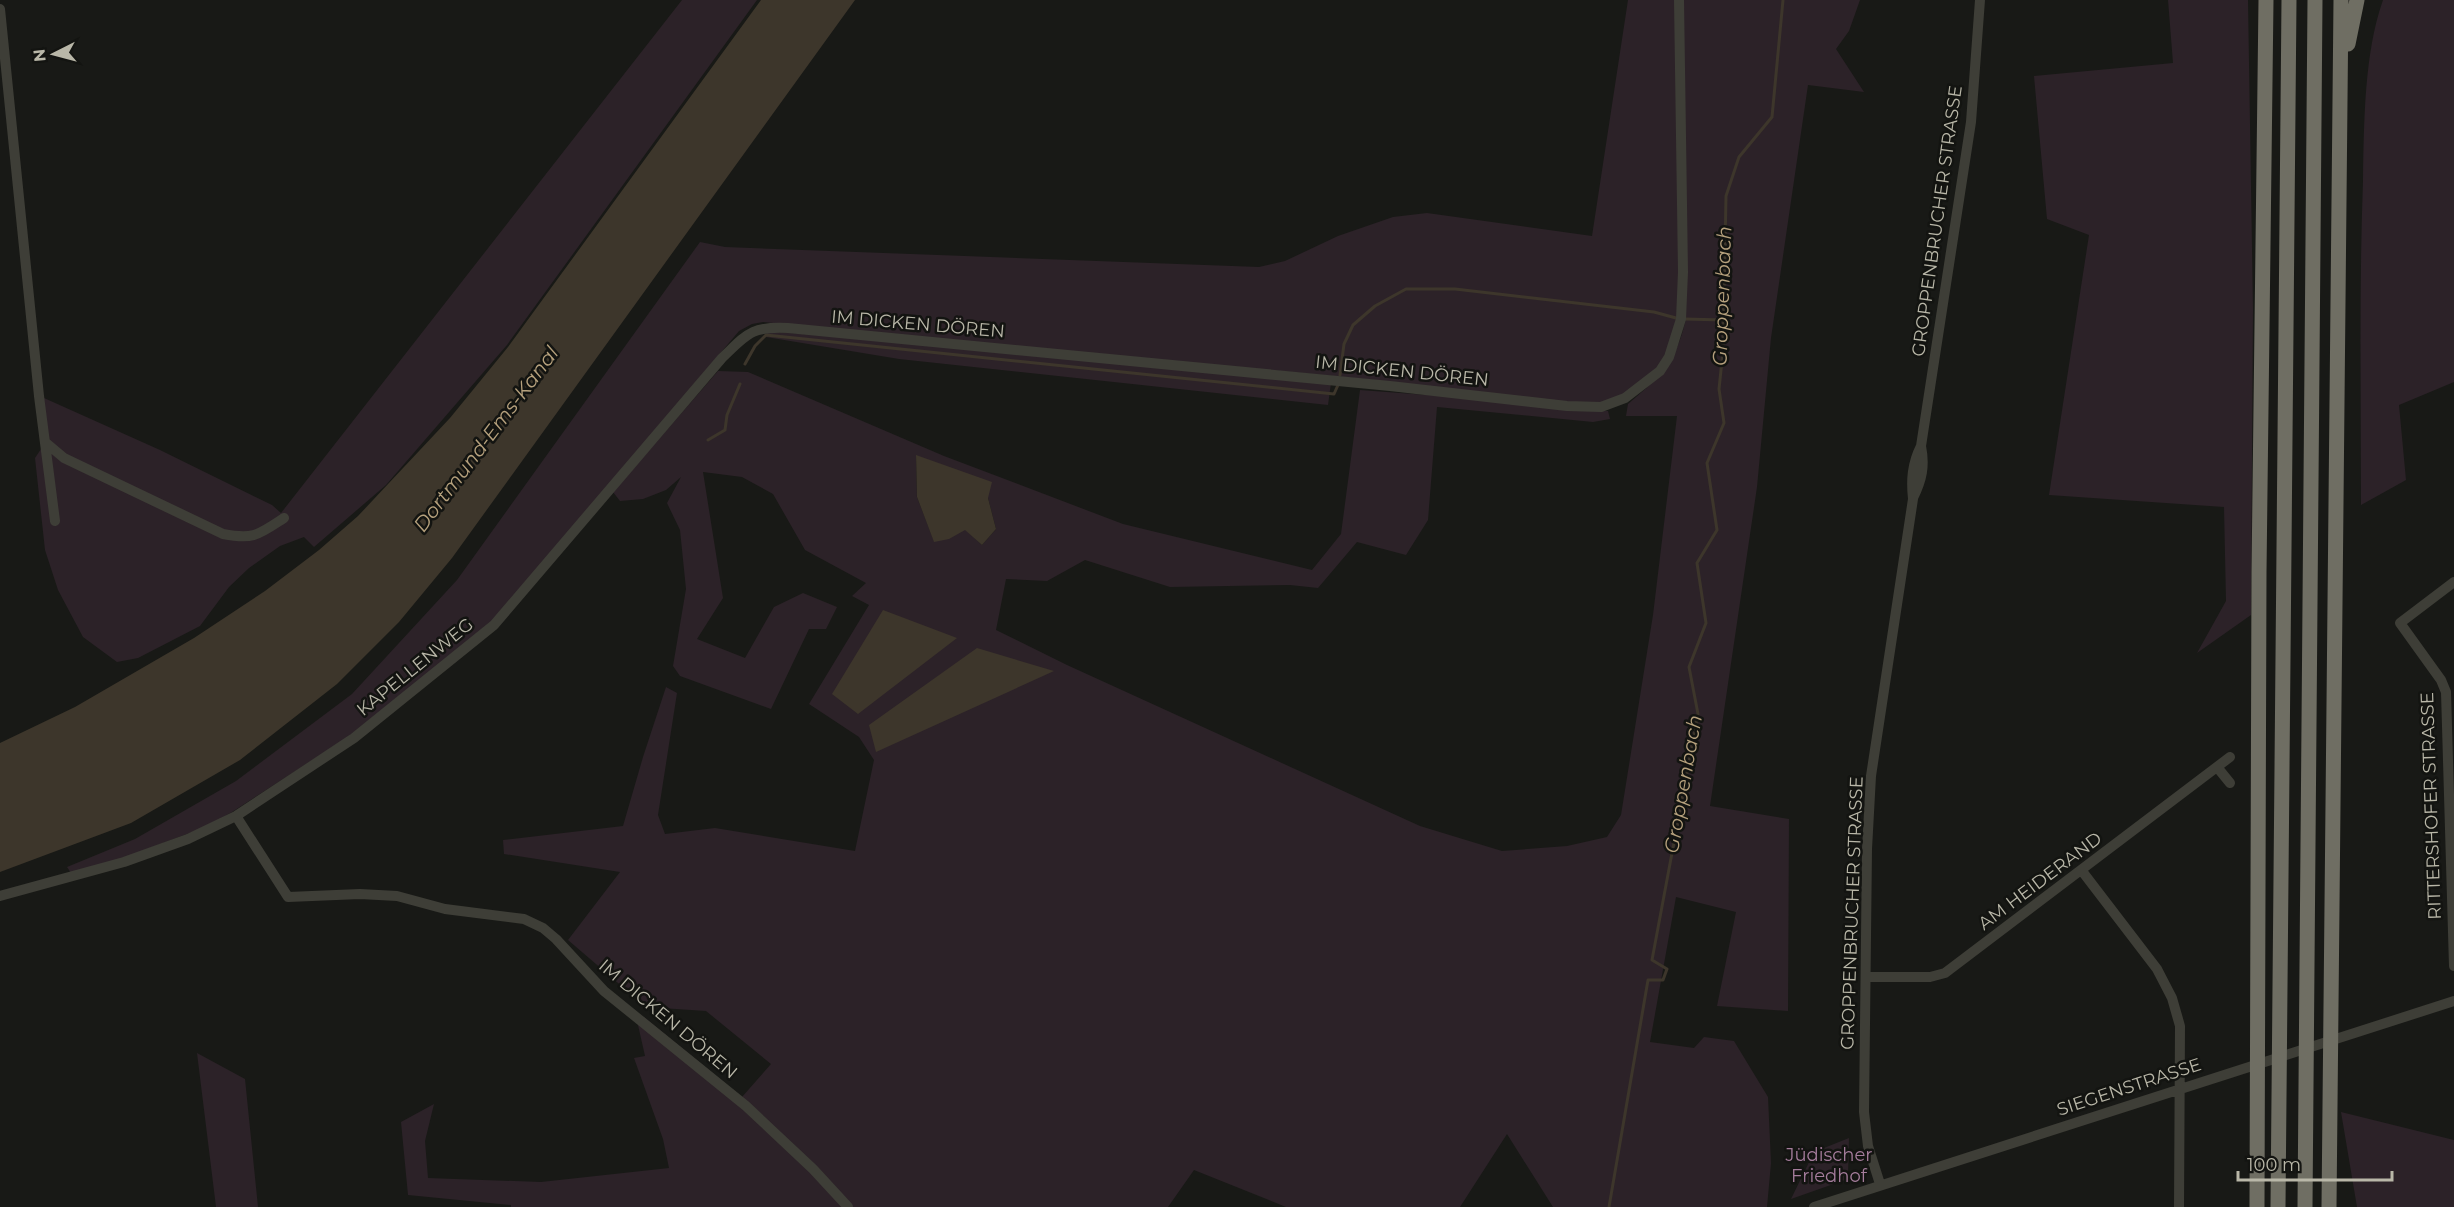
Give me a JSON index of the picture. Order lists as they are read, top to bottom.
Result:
{
  "streets": {
    "street": [
      "GROPPENBRUCHER STRASSE",
      "IM DICKEN DÖREN",
      "KAPELLENWEG",
      "RITTERSHOFER STRASSE",
      "AM HEIDERAND",
      "SIEGENSTRASSE"
    ]
  },
  "crossings": [
    ["GROPPENBRUCHER STRASSE", "AM HEIDERAND"],
    ["GROPPENBRUCHER STRASSE", "SIEGENSTRASSE"],
    ["IM DICKEN DÖREN", "KAPELLENWEG"]
  ],
  "water": ["Groppenbach", "Dortmund-Ems-Kanal"],
  "parks": ["Jüdischer Friedhof"],
  "scale_bar": "100 m",
  "north": "left"
}
